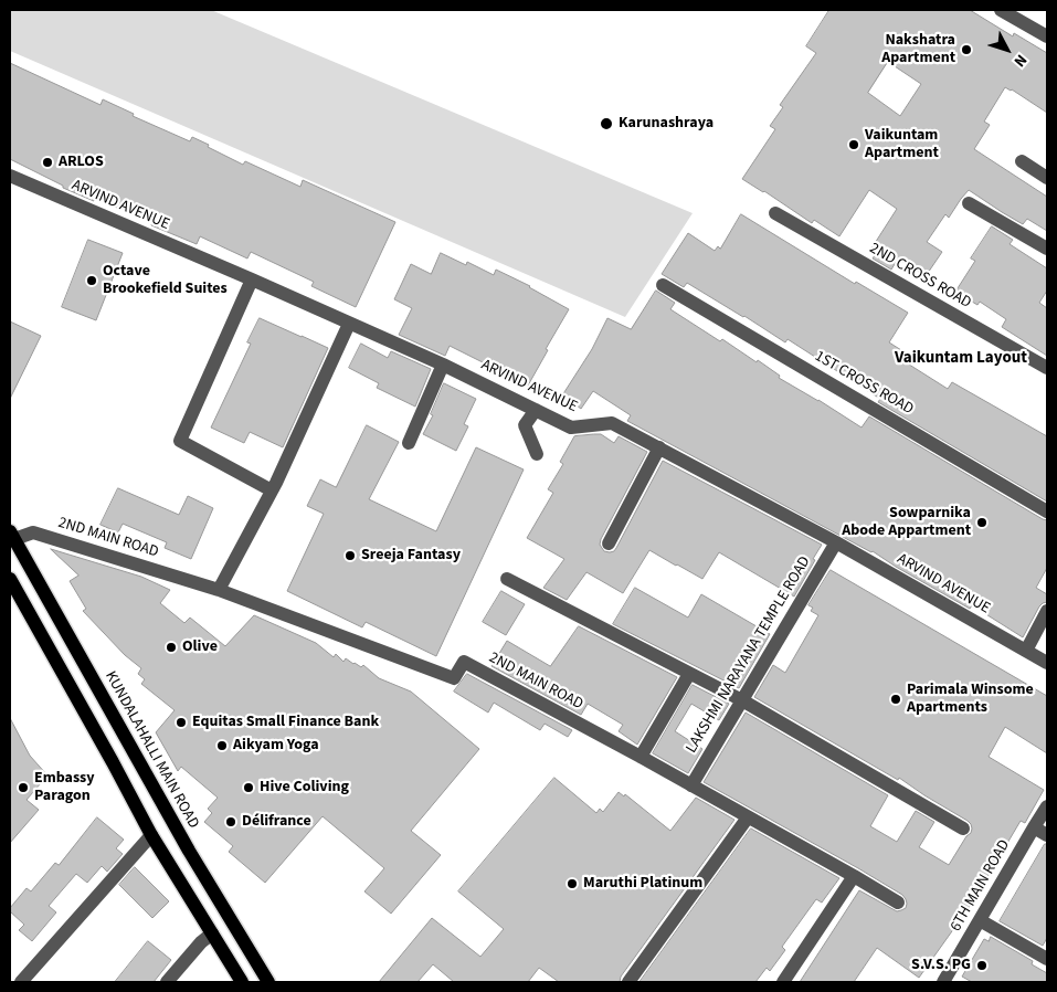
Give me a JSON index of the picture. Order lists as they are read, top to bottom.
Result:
{
  "streets": {
    "main road": ["KUNDALAHALLI MAIN ROAD"],
    "street": [
      "ARVIND AVENUE",
      "2ND CROSS ROAD",
      "1ST CROSS ROAD",
      "2ND MAIN ROAD",
      "LAKSHMI NARAYANA TEMPLE ROAD",
      "6TH MAIN ROAD"
    ]
  },
  "crossings": [
    ["ARVIND AVENUE", "LAKSHMI NARAYANA TEMPLE ROAD"],
    ["2ND MAIN ROAD", "LAKSHMI NARAYANA TEMPLE ROAD"],
    ["2ND MAIN ROAD", "KUNDALAHALLI MAIN ROAD"]
  ],
  "districts": ["Vaikuntam Layout"],
  "places": [
    "Nakshatra Apartment",
    "Karunashraya",
    "Vaikuntam Apartment",
    "ARLOS",
    "Octave Brookefield Suites",
    "Sowparnika Abode Appartment",
    "Sreeja Fantasy",
    "Olive",
    "Parimala Winsome Apartments",
    "Equitas Small Finance Bank",
    "Aikyam Yoga",
    "Embassy Paragon",
    "Hive Coliving",
    "Délifrance",
    "Maruthi Platinum",
    "S.V.S. PG"
  ],
  "north": "bottom right"
}
